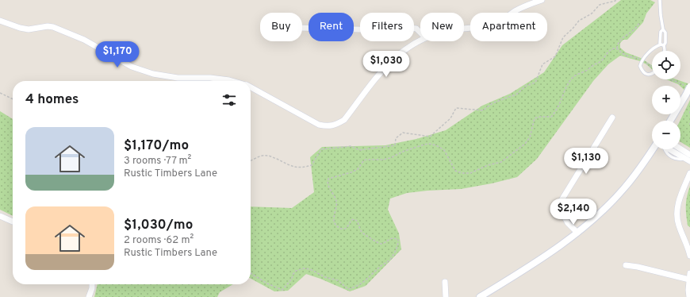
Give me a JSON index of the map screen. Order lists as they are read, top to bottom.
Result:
{
  "page": {
    "chip": [
      "Buy",
      "Rent",
      "Filters",
      "New",
      "Apartment"
    ],
    "price": [
      "$1,170",
      "$1,030",
      "$1,130",
      "$2,140"
    ],
    "map_buttons": ["+", "−"],
    "heading": "4 homes",
    "list": [
      {
        "name": "$1,170/mo",
        "note": "3 rooms · 77 m² · Rustic Timbers Lane"
      },
      {
        "name": "$1,030/mo",
        "note": "2 rooms · 62 m² · Rustic Timbers Lane"
      }
    ]
  }
}
